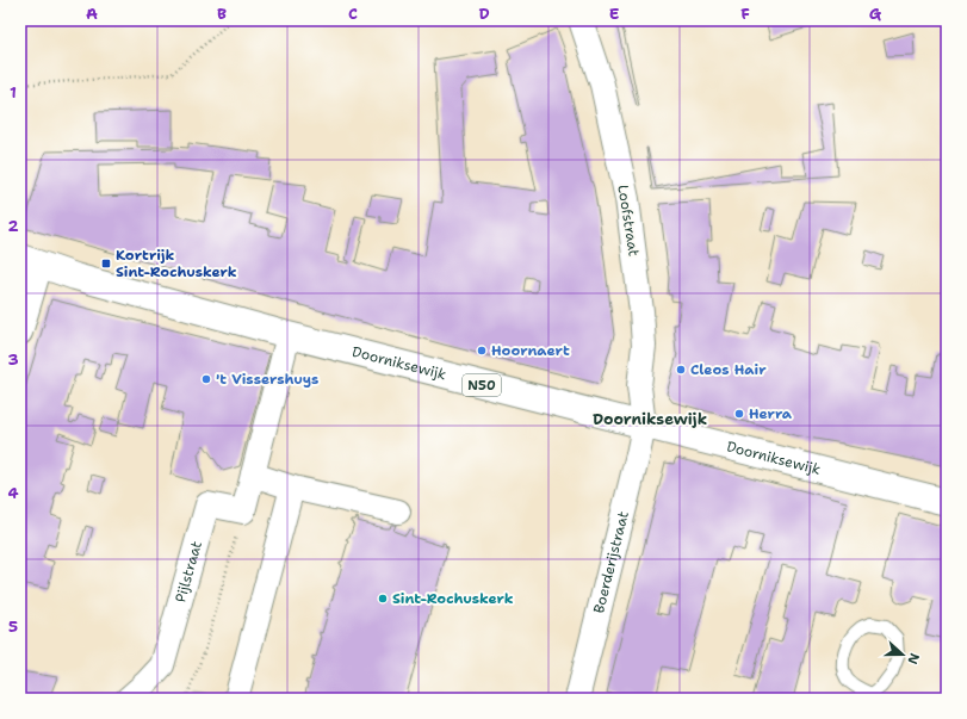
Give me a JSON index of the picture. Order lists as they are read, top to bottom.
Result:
{
  "streets": {
    "main road": ["Doorniksewijk", "N50"],
    "street": ["Loofstraat", "Boerderijstraat", "Pijlstraat"]
  },
  "crossings": [
    ["Loofstraat", "Doorniksewijk"],
    ["Loofstraat", "Boerderijstraat"],
    ["Doorniksewijk", "Boerderijstraat"]
  ],
  "districts": ["Doorniksewijk"],
  "places": {
    "transit": ["Kortrijk Sint-Rochuskerk"],
    "other": [
      "Hoornaert",
      "Cleos Hair",
      "'t Vissershuys",
      "Herra",
      "Sint-Rochuskerk"
    ]
  },
  "north": "right",
  "grid": {
    "columns": [
      "A",
      "B",
      "C",
      "D",
      "E",
      "F",
      "G"
    ],
    "rows": [
      "1",
      "2",
      "3",
      "4",
      "5"
    ]
  }
}
